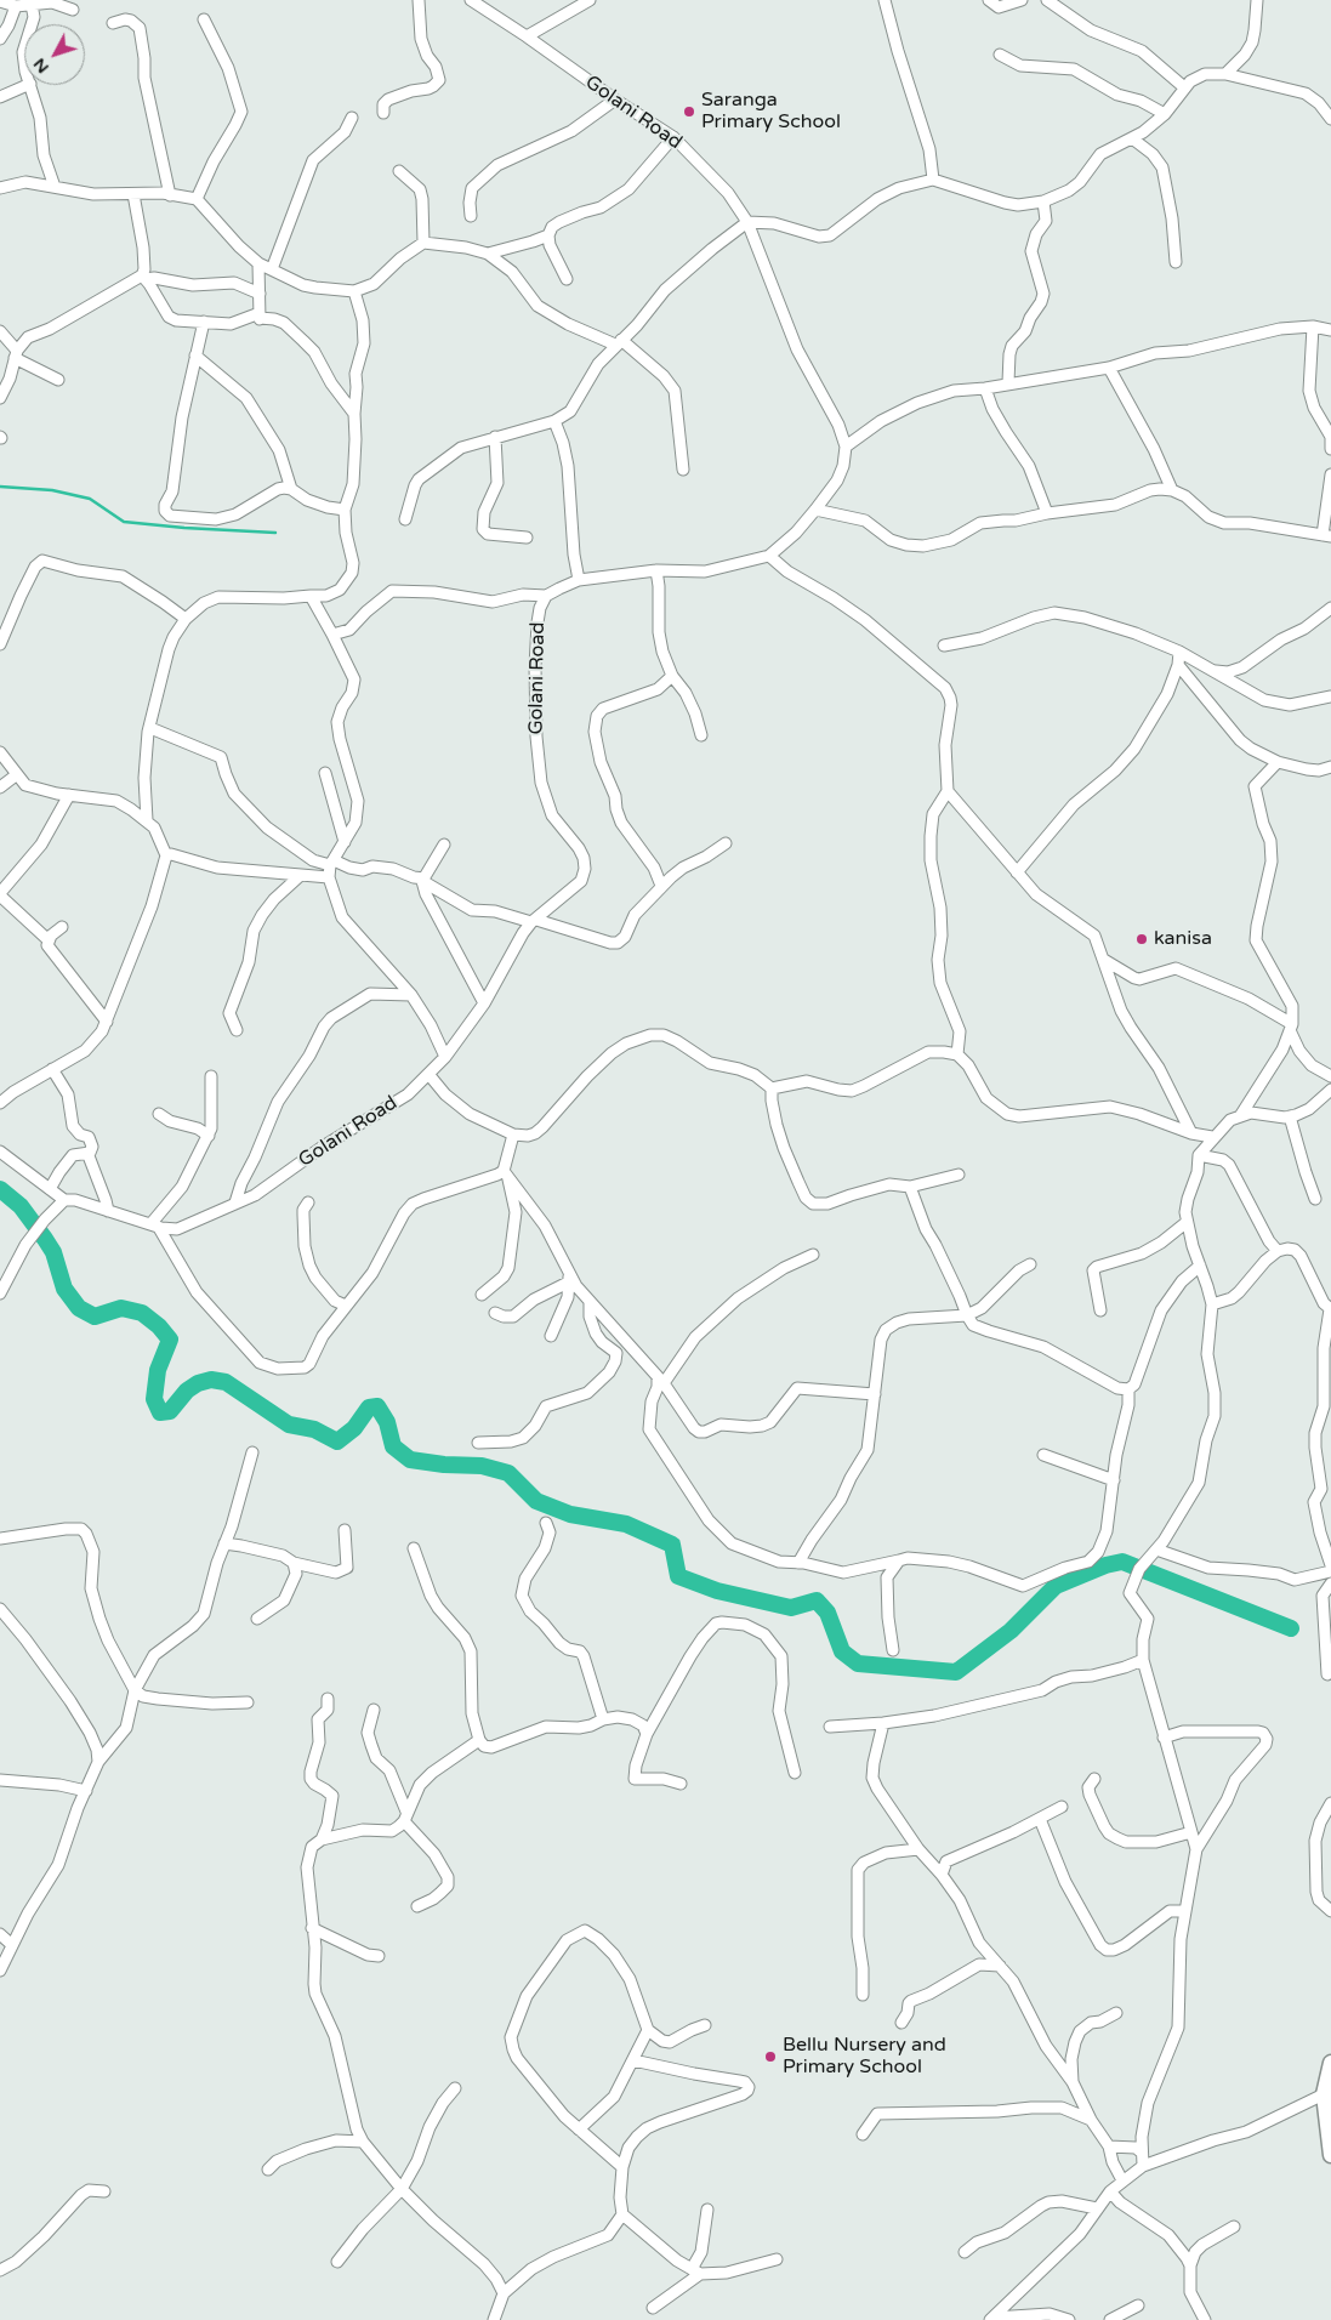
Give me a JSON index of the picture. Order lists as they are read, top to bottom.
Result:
{
  "streets": {
    "street": ["Golani Road"]
  },
  "places": ["Saranga Primary School", "kanisa", "Bellu Nursery and Primary School"],
  "north": "bottom left"
}
